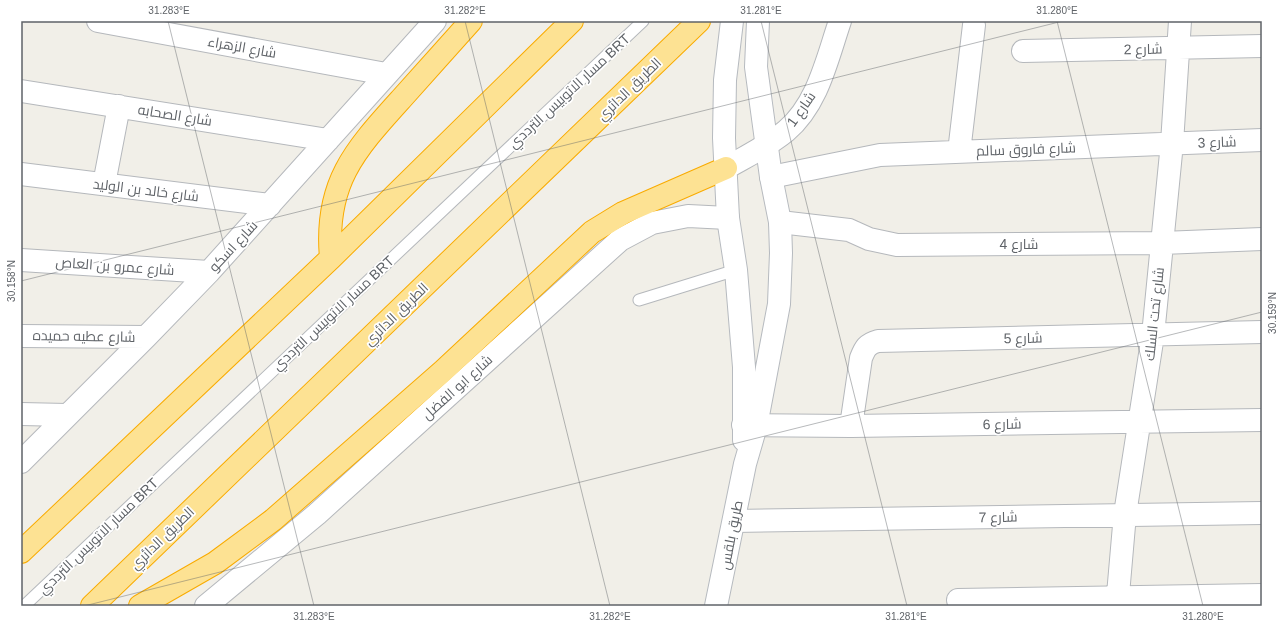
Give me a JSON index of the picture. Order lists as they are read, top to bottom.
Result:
{
  "streets": {
    "highway": ["الطريق الدائري"],
    "street": [
      "شارع الزهراء",
      "شارع 2",
      "شارع 1",
      "شارع الصحابه",
      "شارع 3",
      "شارع فاروق سالم",
      "شارع خالد بن الوليد",
      "شارع 4",
      "شارع اسكو",
      "شارع عمرو بن العاص",
      "شارع تحت السلك",
      "شارع عطيه حميده",
      "شارع 5",
      "شارع ابو الفضل",
      "شارع 6",
      "شارع 7",
      "طريق بلقس"
    ],
    "lane": ["مسار الاتوبيس الترددي BRT"]
  },
  "crossings": [
    ["شارع الزهراء", "شارع اسكو"],
    ["شارع 2", "شارع تحت السلك"],
    ["شارع الصحابه", "شارع اسكو"],
    ["شارع 3", "شارع فاروق سالم"],
    ["شارع 3", "شارع تحت السلك"],
    ["شارع فاروق سالم", "شارع تحت السلك"],
    ["شارع خالد بن الوليد", "شارع اسكو"],
    ["شارع 4", "شارع تحت السلك"],
    ["شارع اسكو", "شارع عمرو بن العاص"],
    ["شارع اسكو", "شارع عطيه حميده"],
    ["شارع تحت السلك", "شارع 5"],
    ["شارع تحت السلك", "شارع 6"],
    ["شارع تحت السلك", "شارع 7"],
    ["شارع 5", "شارع 6"],
    ["شارع 6", "طريق بلقس"],
    ["شارع 7", "طريق بلقس"]
  ],
  "coordinates": [
    "31.283°E",
    "31.282°E",
    "31.281°E",
    "31.280°E",
    "30.158°N",
    "30.159°N"
  ]
}
